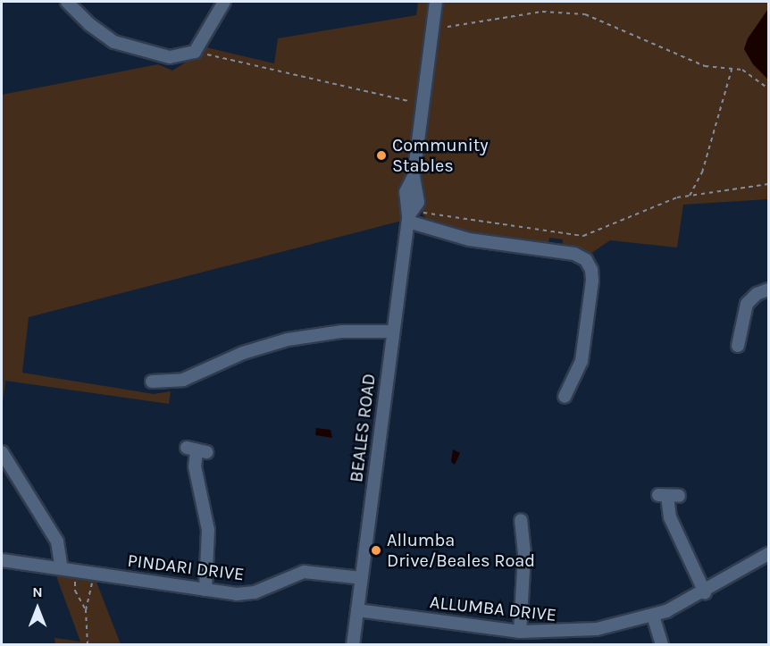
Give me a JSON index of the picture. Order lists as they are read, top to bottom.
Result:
{
  "streets": {
    "street": ["BEALES ROAD", "PINDARI DRIVE", "ALLUMBA DRIVE"]
  },
  "crossings": [
    ["BEALES ROAD", "PINDARI DRIVE"],
    ["BEALES ROAD", "ALLUMBA DRIVE"]
  ],
  "places": ["Community Stables", "Allumba Drive/Beales Road"],
  "north": "top"
}
